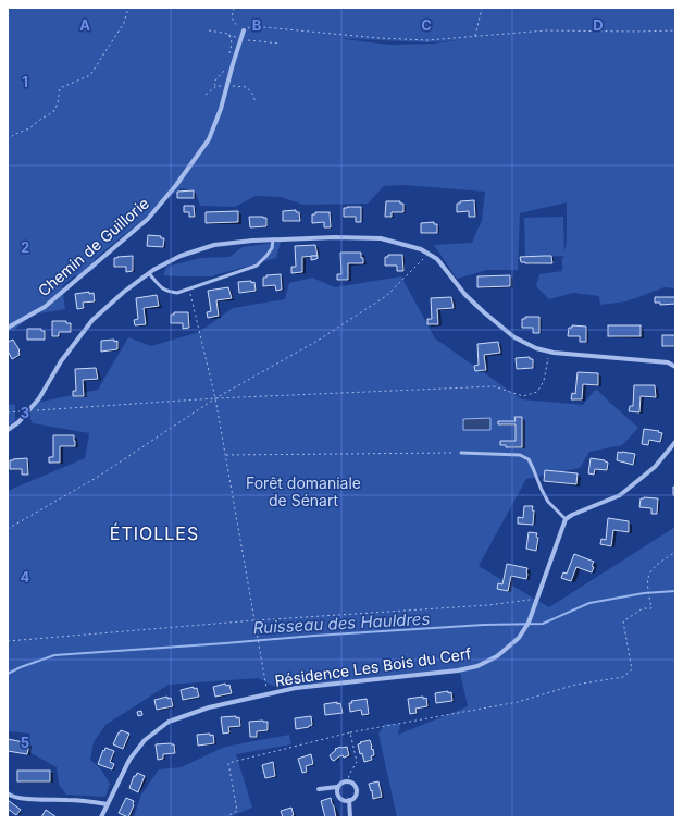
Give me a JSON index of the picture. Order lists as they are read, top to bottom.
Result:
{
  "streets": {
    "street": ["Chemin de Guillorie", "Résidence Les Bois du Cerf"]
  },
  "districts": ["ÉTIOLLES"],
  "water": ["Ruisseau des Hauldres"],
  "parks": ["Forêt domaniale de Sénart"],
  "grid": {
    "columns": [
      "A",
      "B",
      "C",
      "D"
    ],
    "rows": [
      "1",
      "2",
      "3",
      "4",
      "5"
    ]
  }
}
